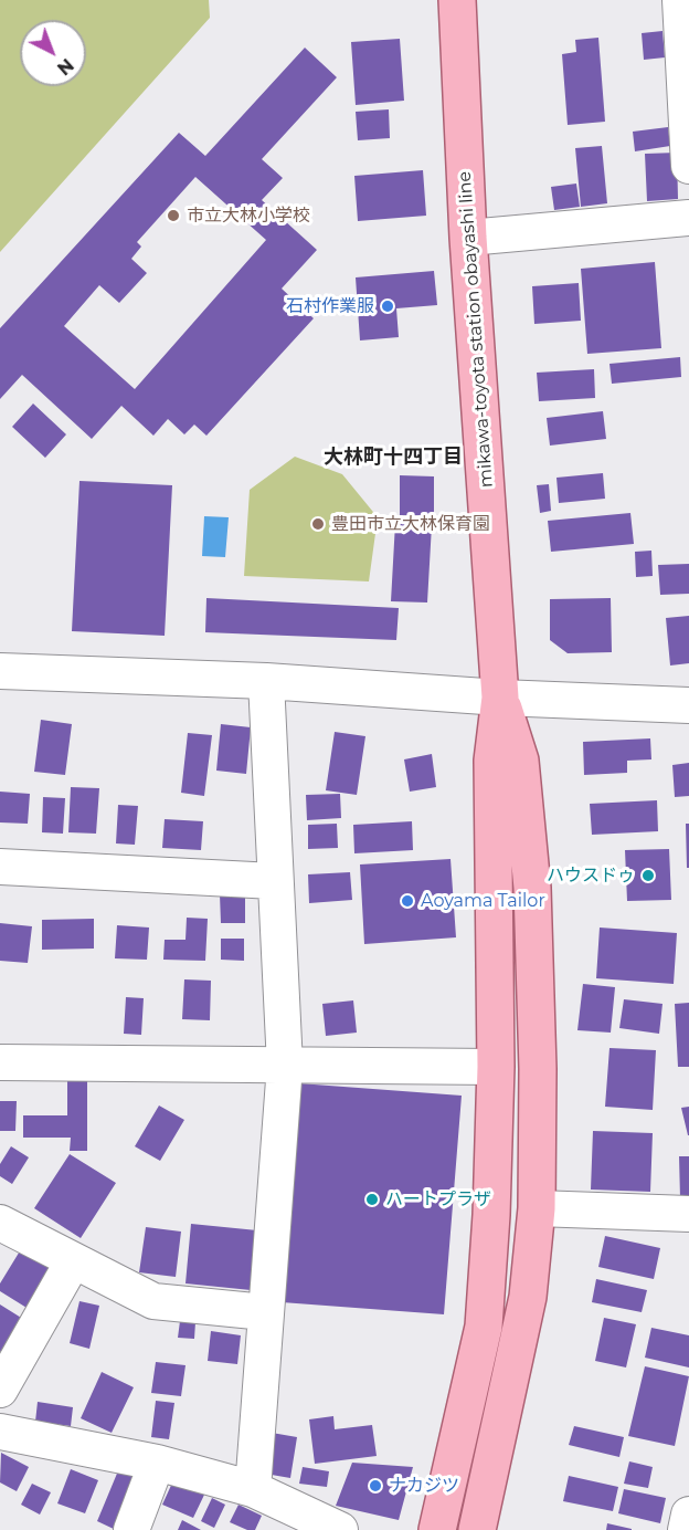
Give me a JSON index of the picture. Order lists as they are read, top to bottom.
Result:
{
  "streets": {
    "main road": ["mikawa-toyota station obayashi line"]
  },
  "districts": ["大林町十四丁目"],
  "places": [
    "市立大林小学校",
    "石村作業服",
    "豊田市立大林保育園",
    "ハウスドゥ",
    "Aoyama Tailor",
    "ハートプラザ",
    "ナカジツ"
  ],
  "north": "bottom right"
}
